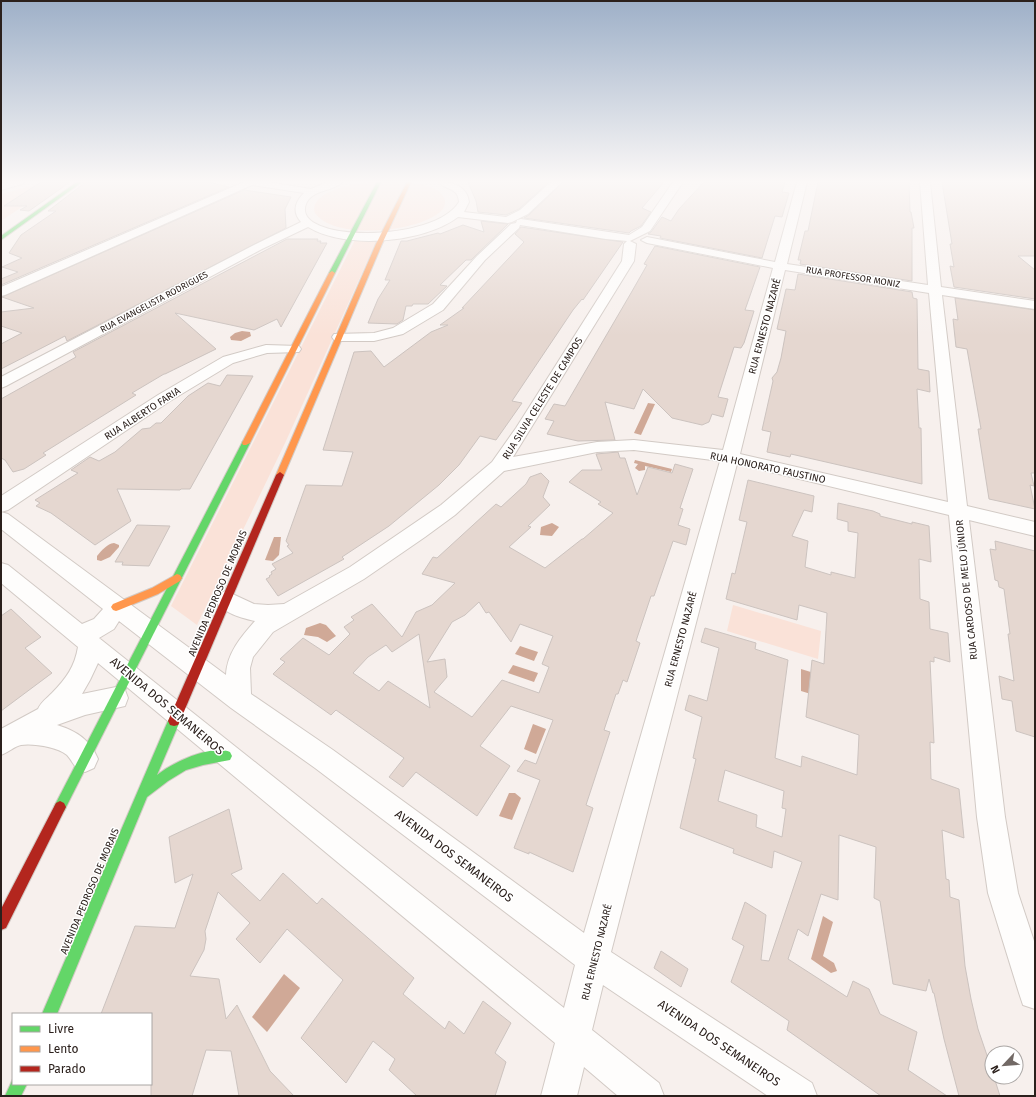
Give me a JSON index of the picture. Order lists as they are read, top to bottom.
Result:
{
  "streets": {
    "main road": ["AVENIDA PEDROSO DE MORAIS"],
    "street": [
      "RUA PROFESSOR MONIZ",
      "RUA EVANGELISTA RODRIGUES",
      "RUA ERNESTO NAZARÉ",
      "RUA SILVIA CELESTE DE CAMPOS",
      "RUA ALBERTO FARIA",
      "RUA HONORATO FAUSTINO",
      "RUA CARDOSO DE MELO JÚNIOR",
      "AVENIDA DOS SEMANEIROS"
    ]
  },
  "crossings": [
    ["RUA PROFESSOR MONIZ", "RUA ERNESTO NAZARÉ"],
    ["RUA PROFESSOR MONIZ", "RUA SILVIA CELESTE DE CAMPOS"],
    ["RUA PROFESSOR MONIZ", "RUA CARDOSO DE MELO JÚNIOR"],
    ["RUA ERNESTO NAZARÉ", "RUA HONORATO FAUSTINO"],
    ["RUA ERNESTO NAZARÉ", "AVENIDA DOS SEMANEIROS"],
    ["RUA SILVIA CELESTE DE CAMPOS", "RUA HONORATO FAUSTINO"],
    ["RUA SILVIA CELESTE DE CAMPOS", "AVENIDA PEDROSO DE MORAIS"],
    ["RUA SILVIA CELESTE DE CAMPOS", "AVENIDA DOS SEMANEIROS"],
    ["RUA HONORATO FAUSTINO", "RUA CARDOSO DE MELO JÚNIOR"],
    ["AVENIDA PEDROSO DE MORAIS", "AVENIDA DOS SEMANEIROS"]
  ],
  "legend": ["Livre", "Lento", "Parado"],
  "north": "bottom left"
}
